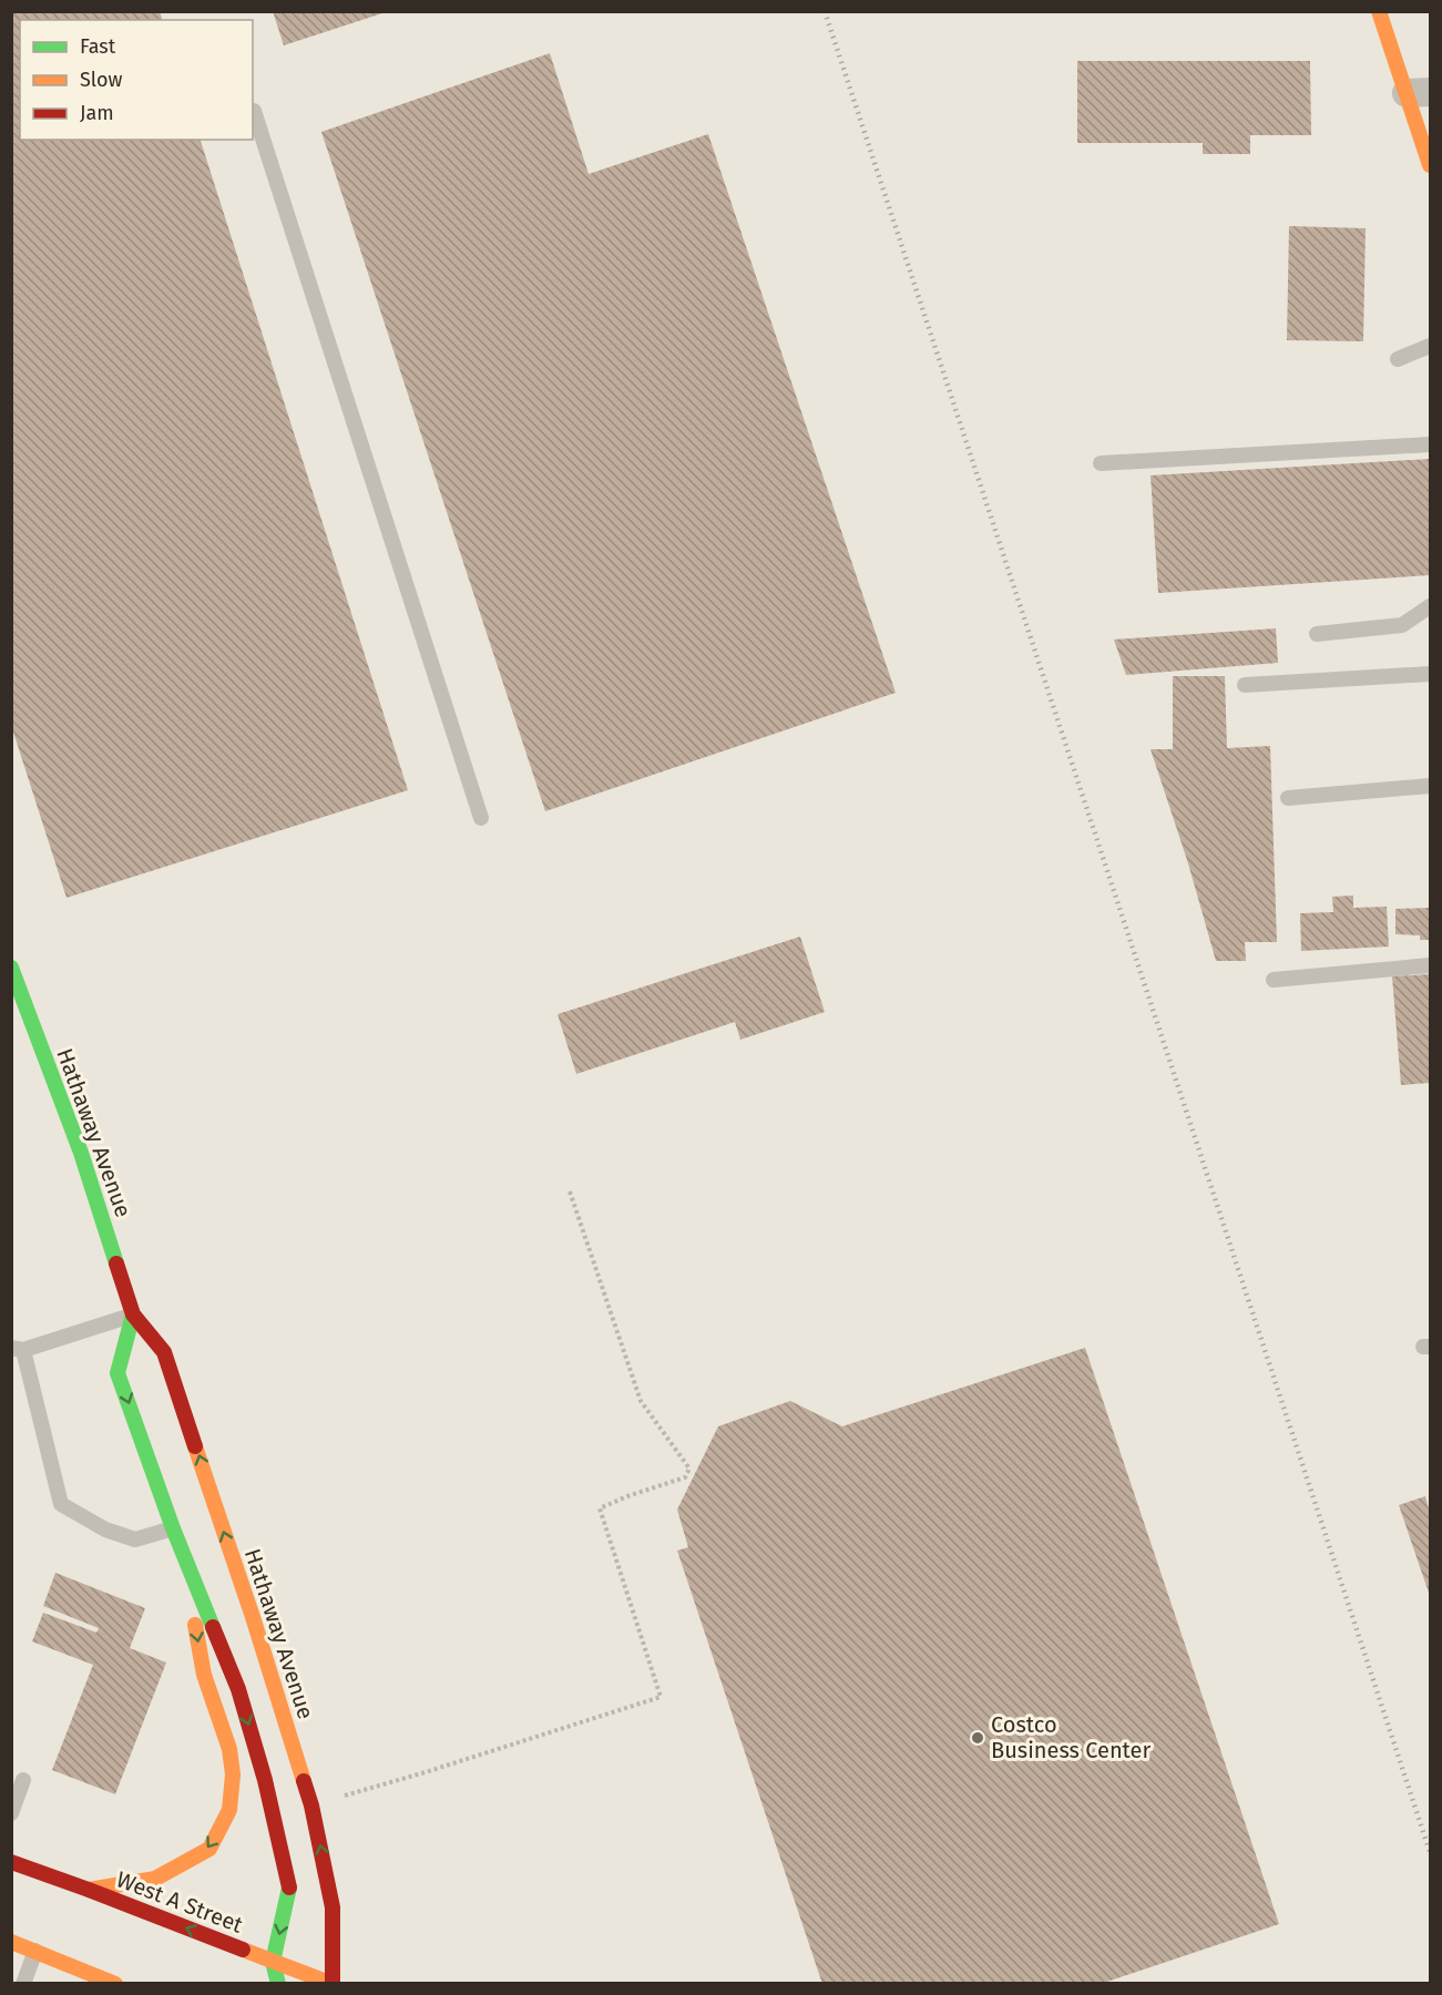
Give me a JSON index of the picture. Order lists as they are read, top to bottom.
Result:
{
  "streets": {
    "street": ["Hathaway Avenue", "West A Street"]
  },
  "crossings": [
    ["Hathaway Avenue", "West A Street"]
  ],
  "one_way": ["West A Street"],
  "places": ["Costco Business Center"],
  "legend": ["Fast", "Slow", "Jam"]
}
